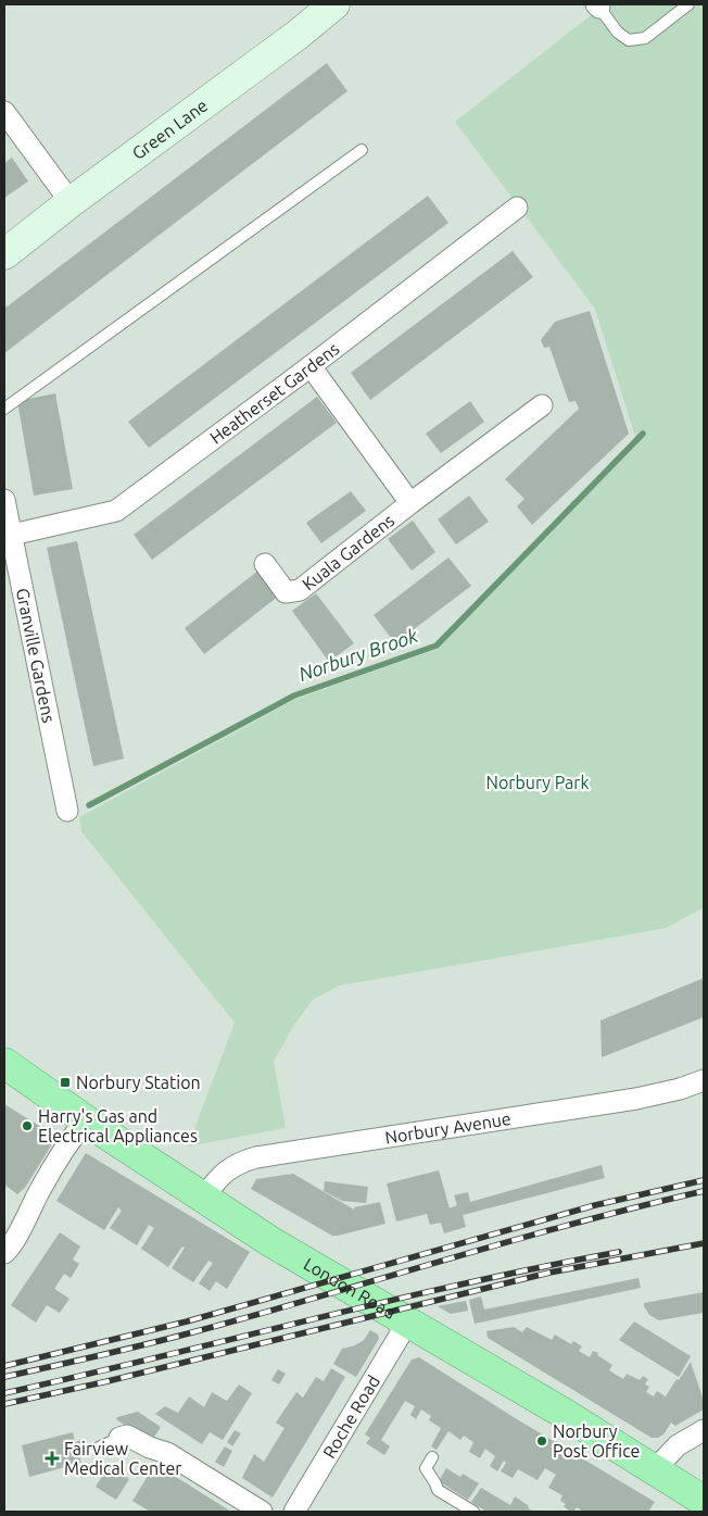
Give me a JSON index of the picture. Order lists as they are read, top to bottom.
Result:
{
  "streets": {
    "highway": ["London Road"],
    "main road": ["Green Lane"],
    "street": [
      "Heatherset Gardens",
      "Kuala Gardens",
      "Granville Gardens",
      "Norbury Avenue",
      "Roche Road"
    ]
  },
  "crossings": [
    ["Heatherset Gardens", "Kuala Gardens"],
    ["Heatherset Gardens", "Granville Gardens"],
    ["Norbury Avenue", "London Road"],
    ["London Road", "Roche Road"]
  ],
  "water": ["Norbury Brook"],
  "parks": ["Norbury Park"],
  "places": {
    "transit": ["Norbury Station"],
    "other": ["Harry's Gas and Electrical Appliances", "Norbury Post Office"],
    "health": ["Fairview Medical Center"]
  }
}
